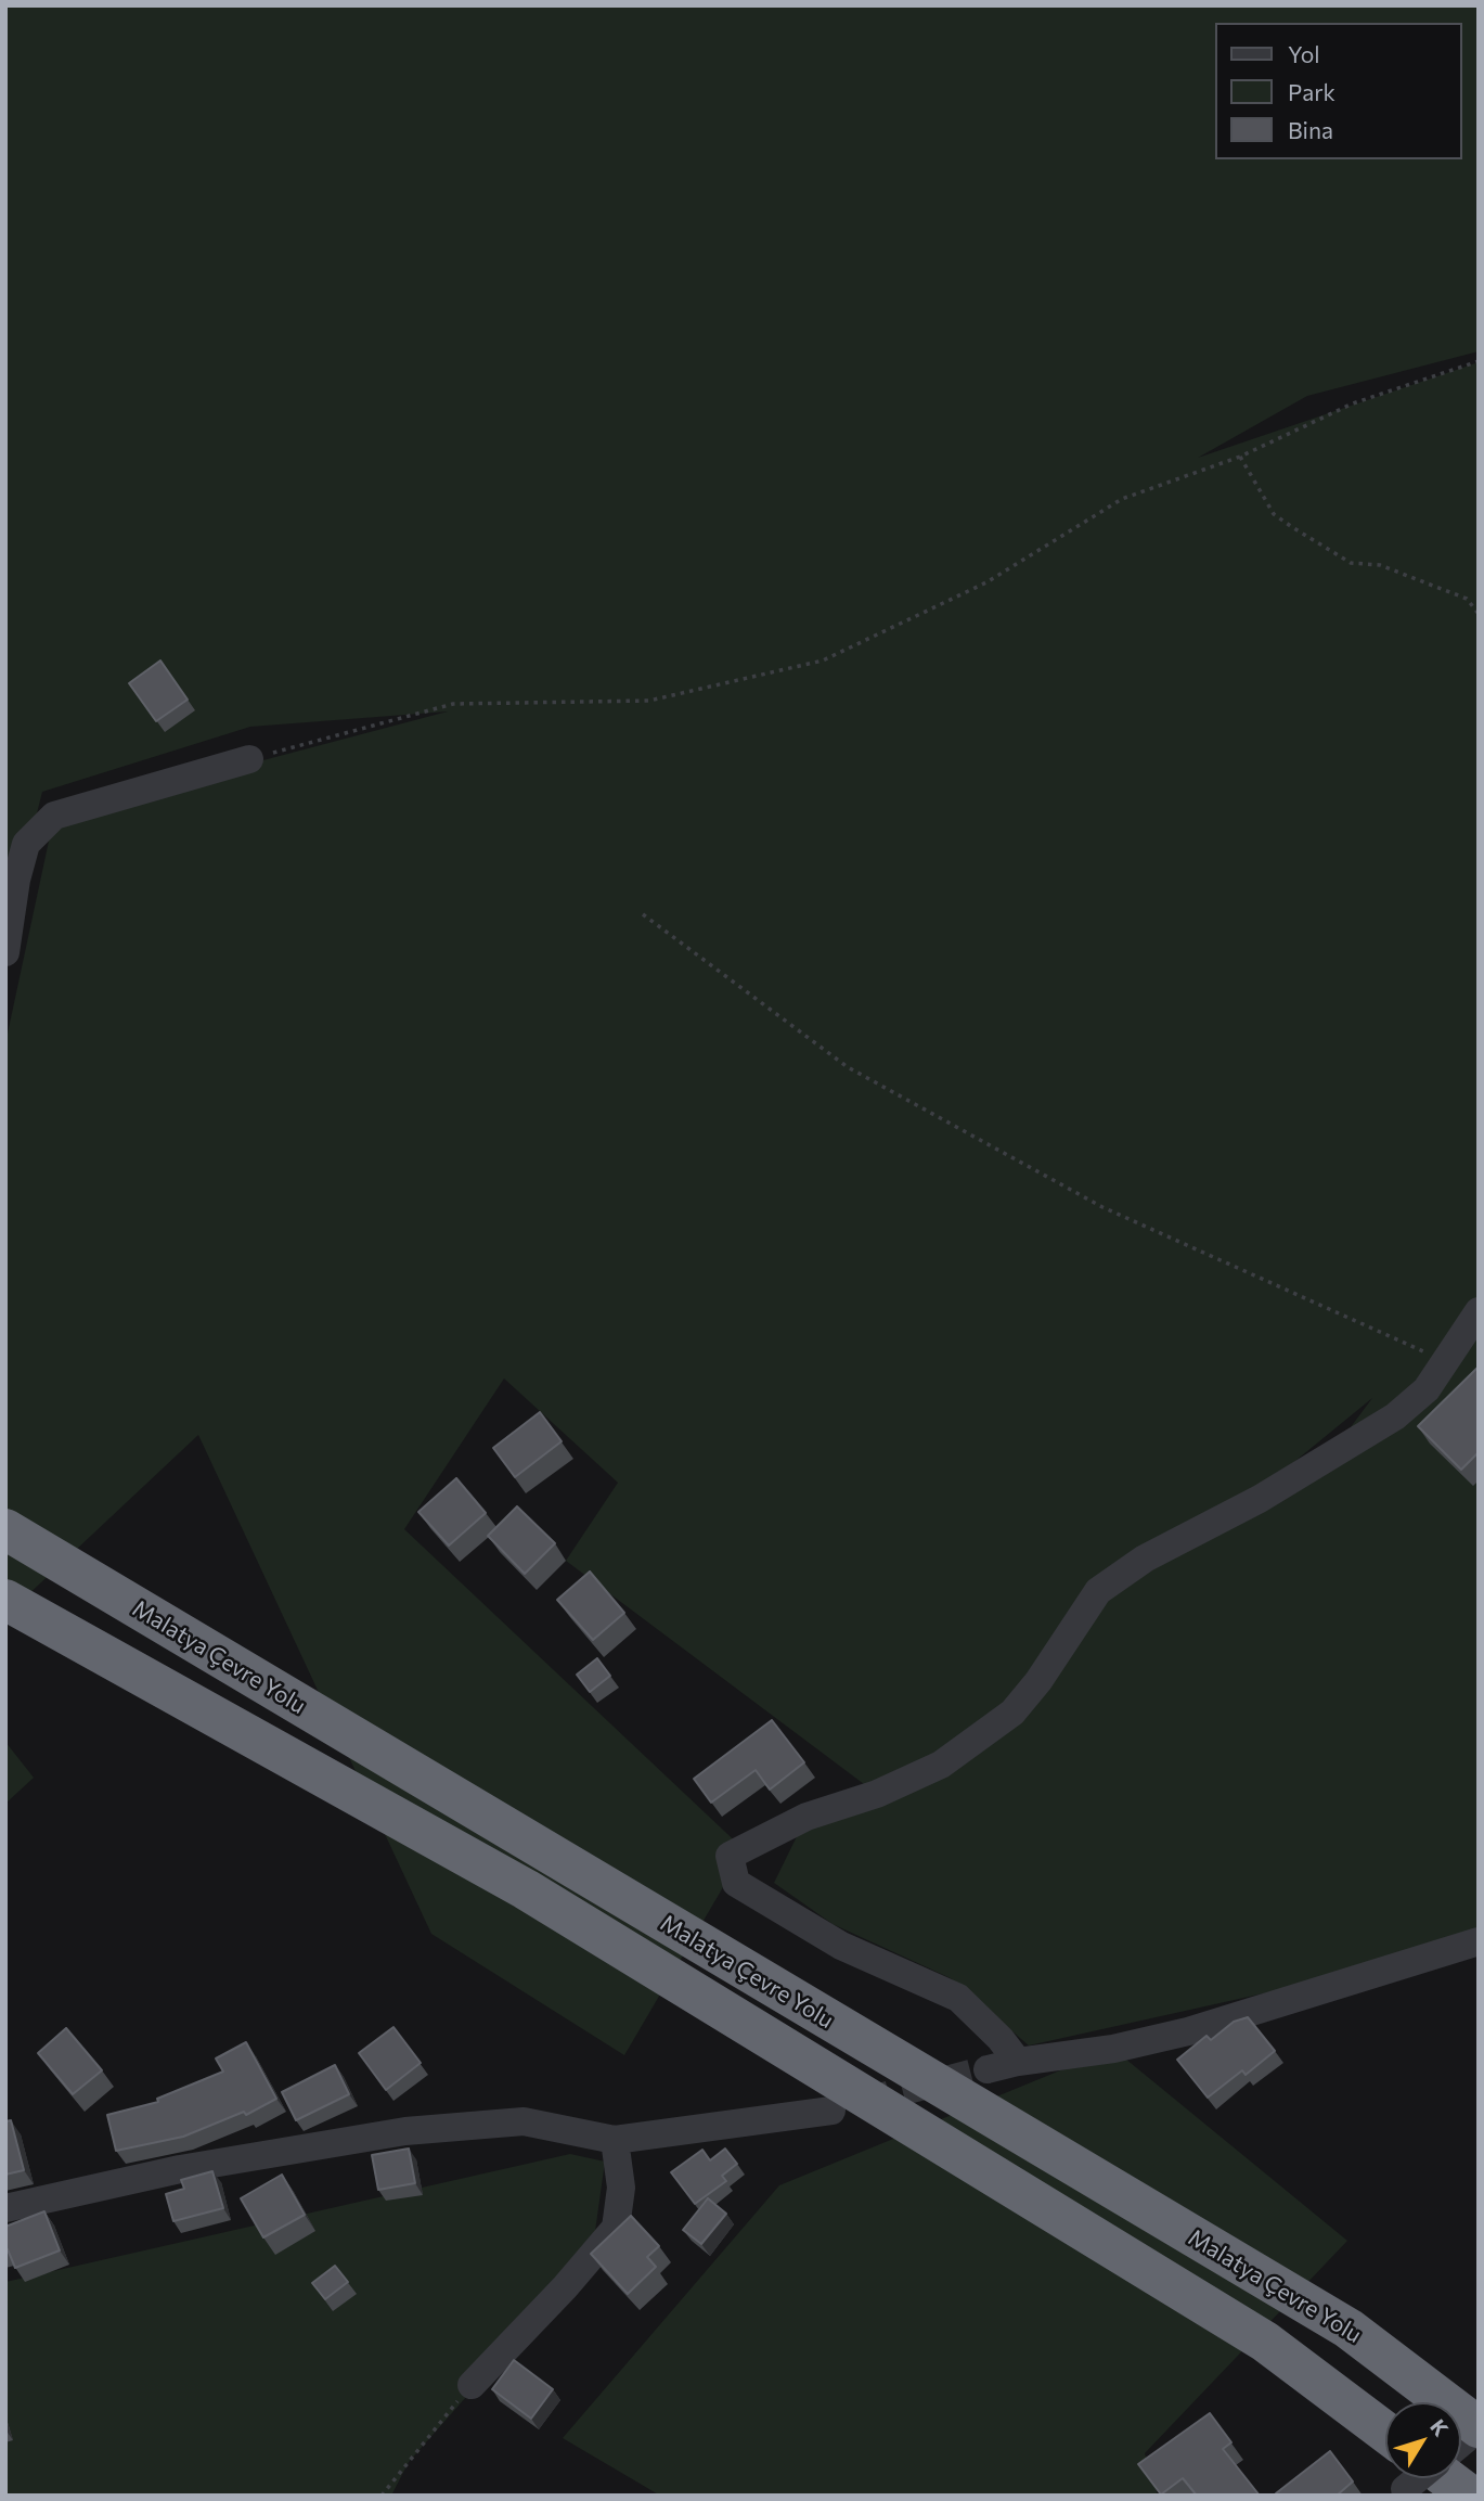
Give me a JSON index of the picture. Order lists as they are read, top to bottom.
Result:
{
  "streets": {
    "highway": ["Malatya Çevre Yolu"]
  },
  "legend": ["Yol", "Park", "Bina"],
  "north": "top right"
}
